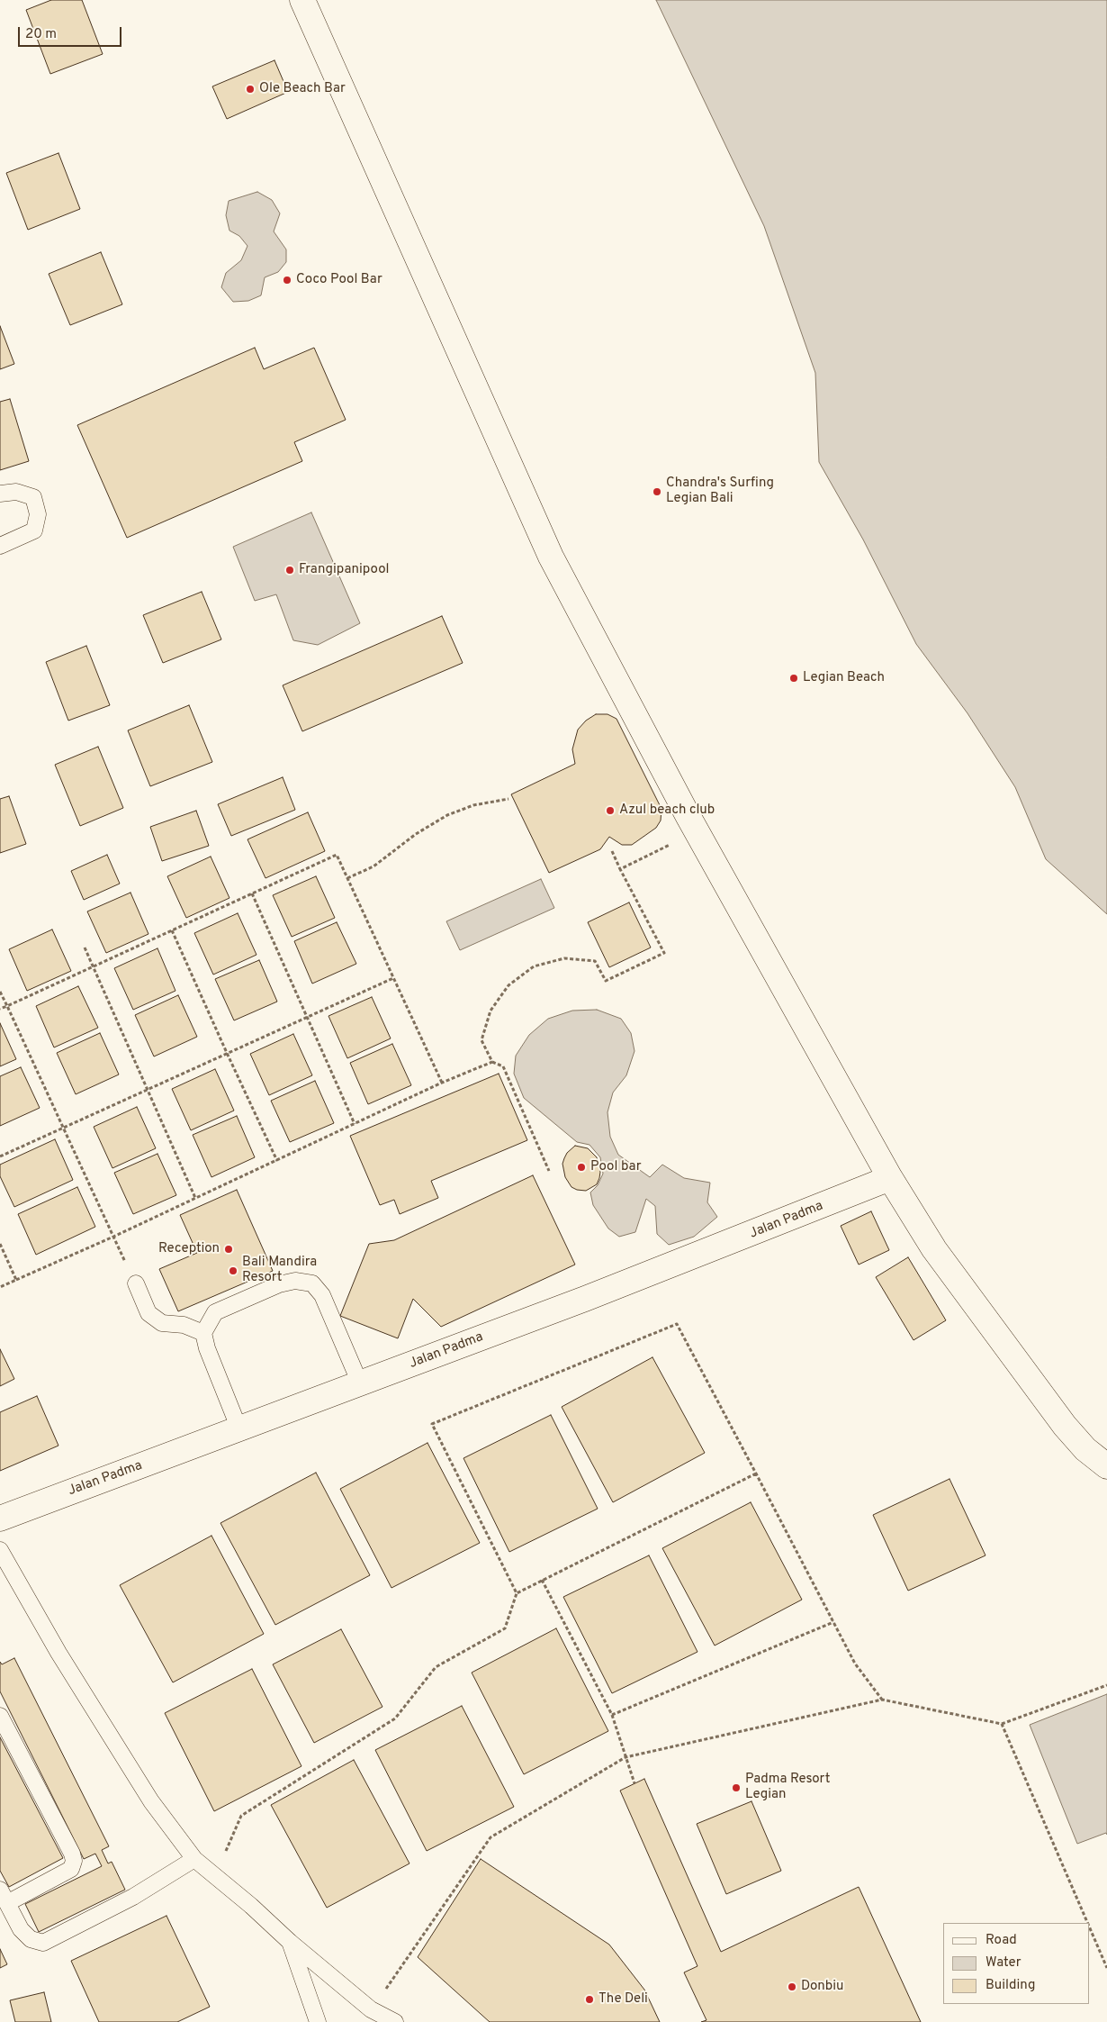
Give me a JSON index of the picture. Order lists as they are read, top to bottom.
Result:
{
  "streets": {
    "street": ["Jalan Padma"]
  },
  "places": [
    "Ole Beach Bar",
    "Coco Pool Bar",
    "Chandra's Surfing Legian Bali",
    "Frangipanipool",
    "Legian Beach",
    "Azul beach club",
    "Pool bar",
    "Reception",
    "Bali Mandira Resort",
    "Padma Resort Legian",
    "Donbiu",
    "The Deli"
  ],
  "legend": ["Road", "Water", "Building"],
  "scale_bar": "20 m"
}
